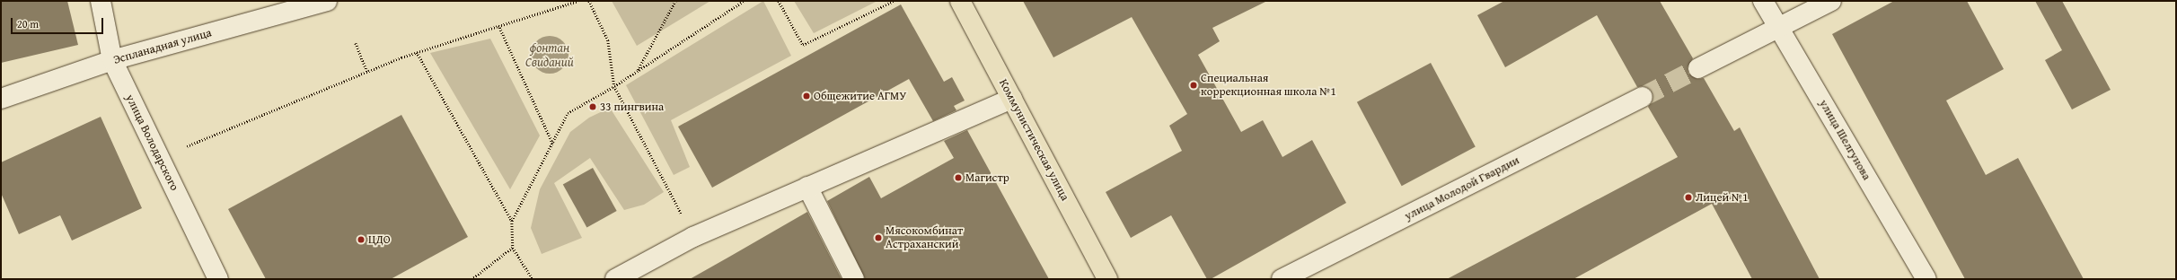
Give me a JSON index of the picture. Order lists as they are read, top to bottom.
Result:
{
  "streets": {
    "main road": ["Коммунистическая улица"],
    "street": [
      "Эспланадная улица",
      "улица Шелгунова",
      "улица Володарского",
      "улица Молодой Гвардии"
    ]
  },
  "crossings": [
    ["Эспланадная улица", "улица Володарского"]
  ],
  "water": ["фонтан Свиданий"],
  "places": [
    "Специальная коррекционная школа №1",
    "Общежитие АГМУ",
    "33 пингвина",
    "Магистр",
    "Лицей №1",
    "Мясокомбинат Астраханский",
    "ЦДО"
  ],
  "scale_bar": "20 m"
}
